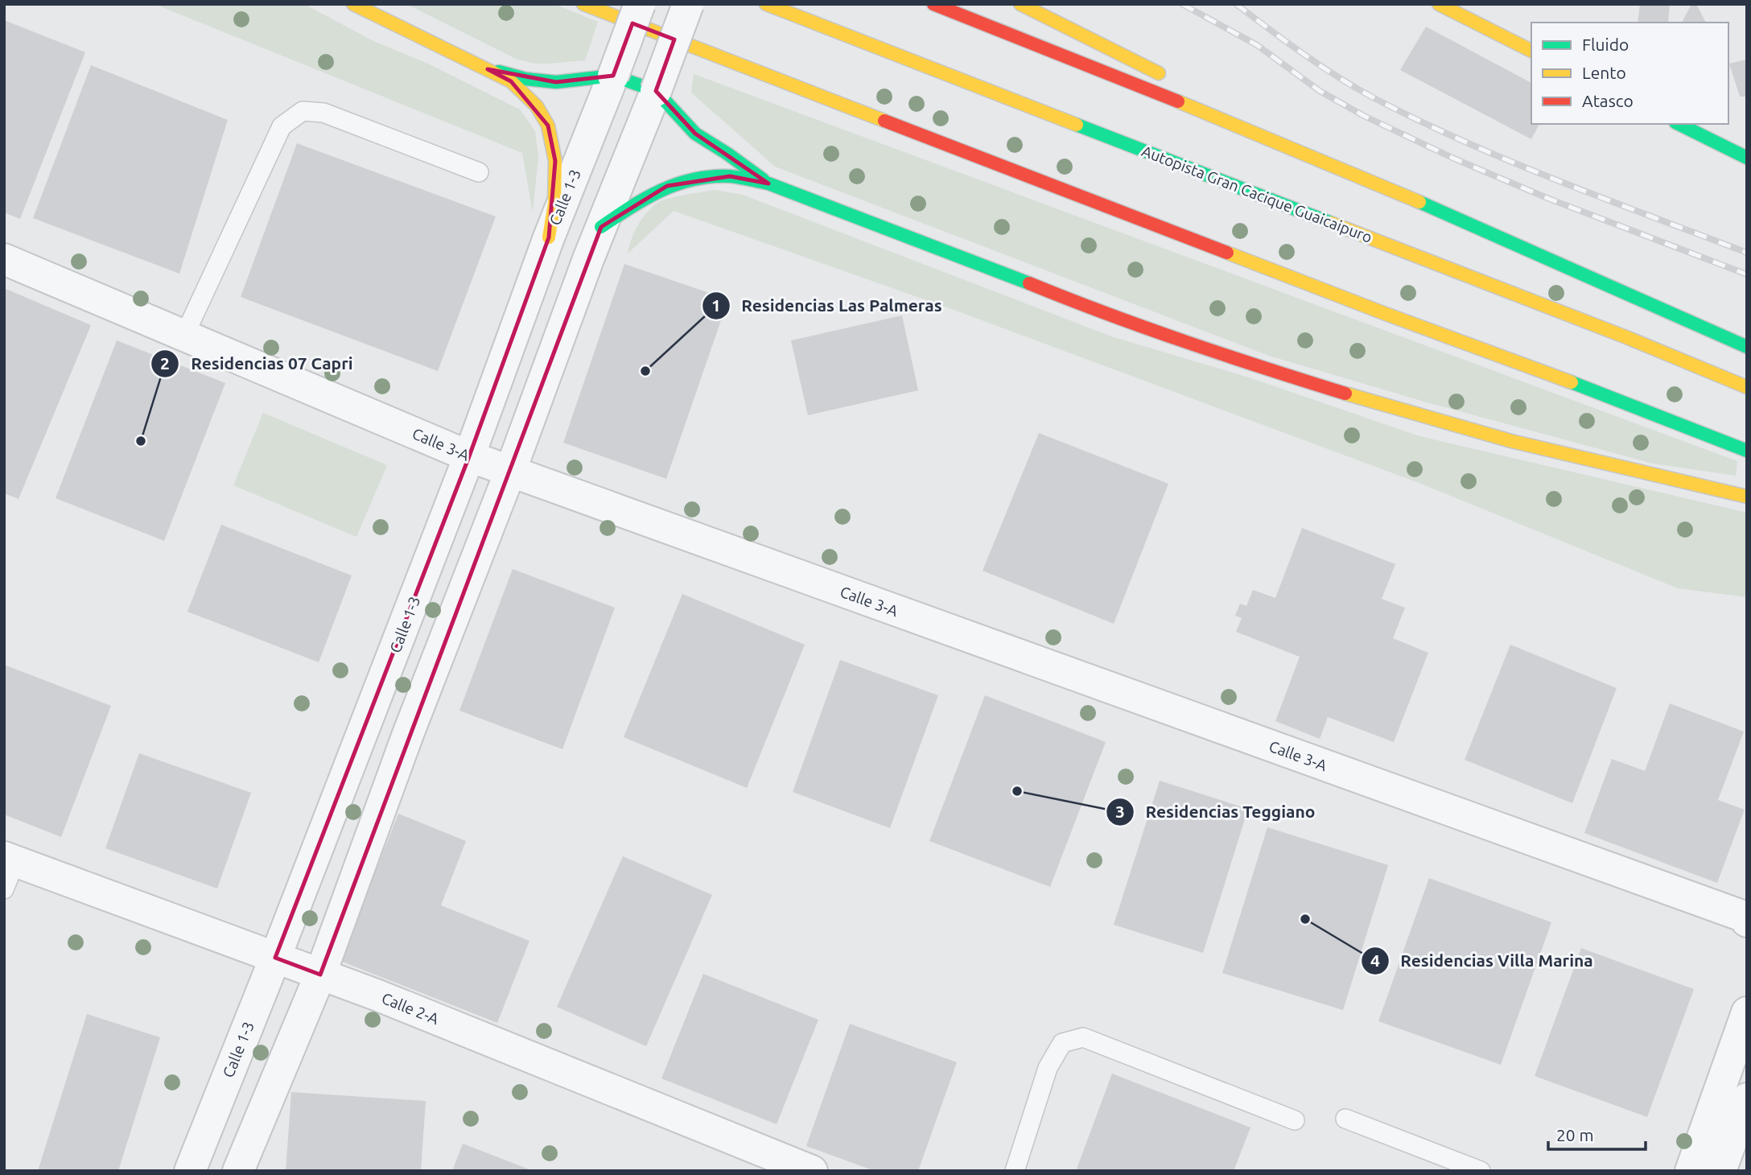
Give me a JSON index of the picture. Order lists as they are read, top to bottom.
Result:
{
  "streets": {
    "main road": ["Autopista Gran Cacique Guaicaipuro"],
    "street": ["Calle 1-3", "Calle 3-A", "Calle 2-A"]
  },
  "crossings": [
    ["Calle 1-3", "Calle 3-A"],
    ["Calle 1-3", "Calle 2-A"]
  ],
  "places": [
    "Residencias Las Palmeras",
    "Residencias 07 Capri",
    "Residencias Teggiano",
    "Residencias Villa Marina"
  ],
  "legend": ["Fluido", "Lento", "Atasco"],
  "scale_bar": "20 m"
}
